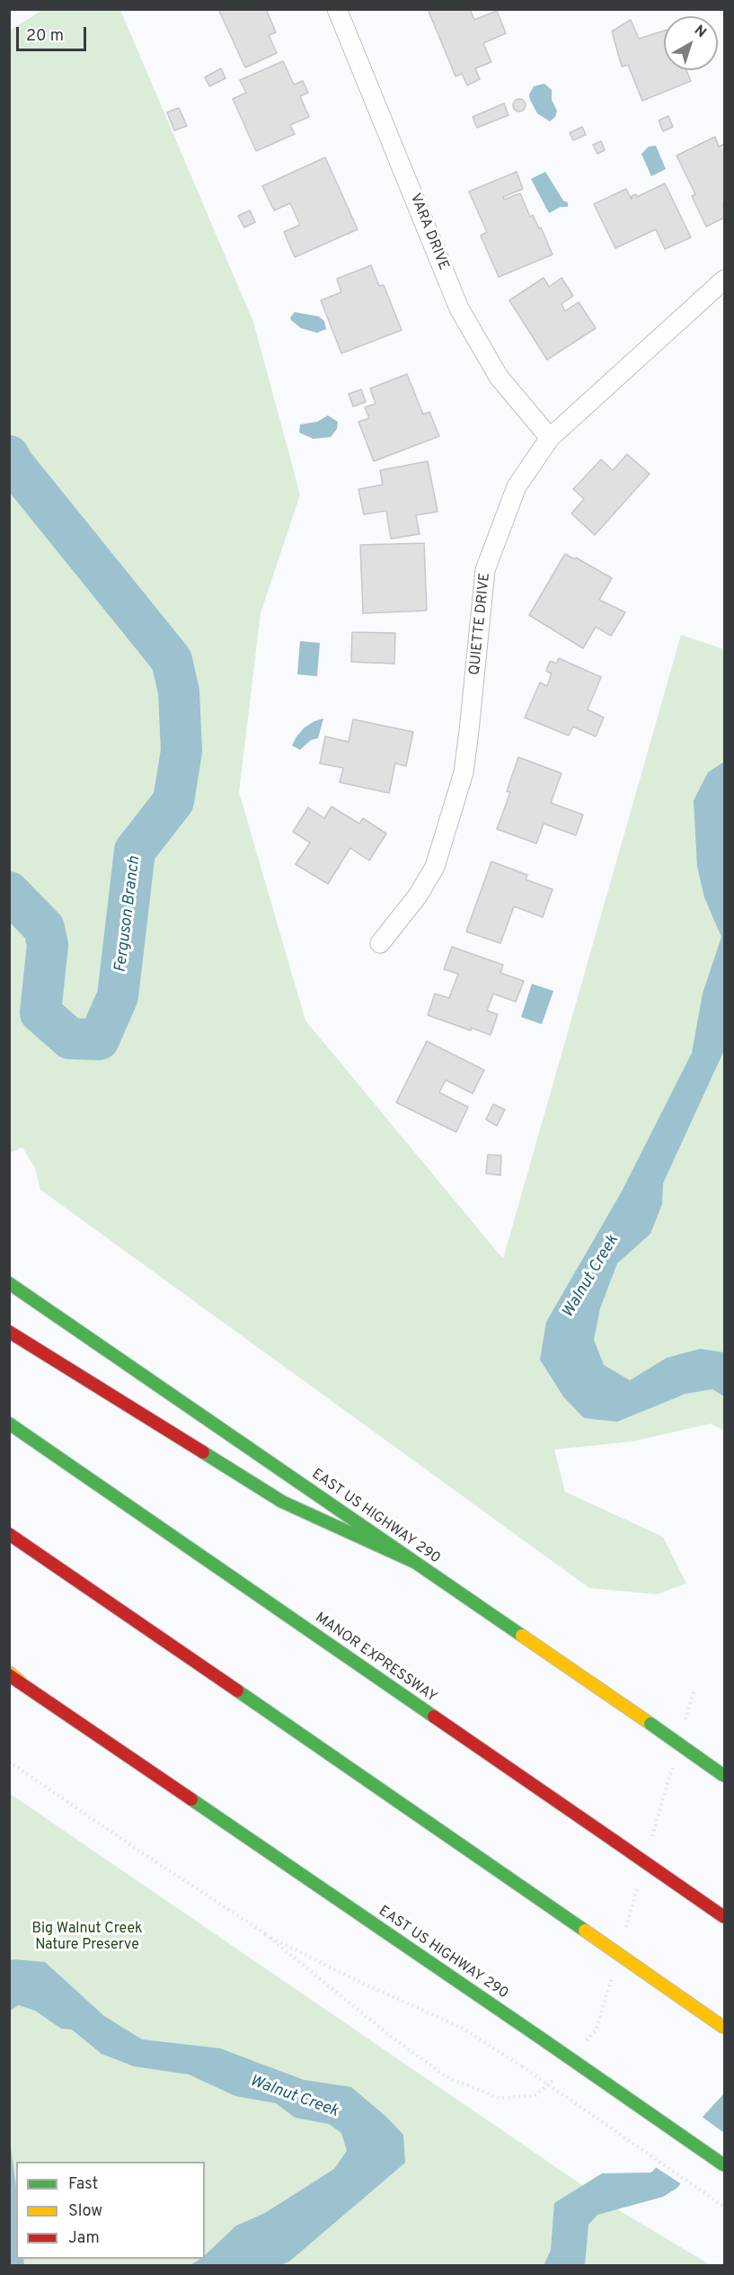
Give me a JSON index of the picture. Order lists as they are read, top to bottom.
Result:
{
  "streets": {
    "main road": ["EAST US HIGHWAY 290", "MANOR EXPRESSWAY"],
    "street": ["VARA DRIVE", "QUIETTE DRIVE"]
  },
  "crossings": [
    ["VARA DRIVE", "QUIETTE DRIVE"]
  ],
  "water": ["Ferguson Branch", "Walnut Creek"],
  "parks": ["Big Walnut Creek Nature Preserve"],
  "legend": ["Fast", "Slow", "Jam"],
  "scale_bar": "20 m",
  "north": "top right"
}
